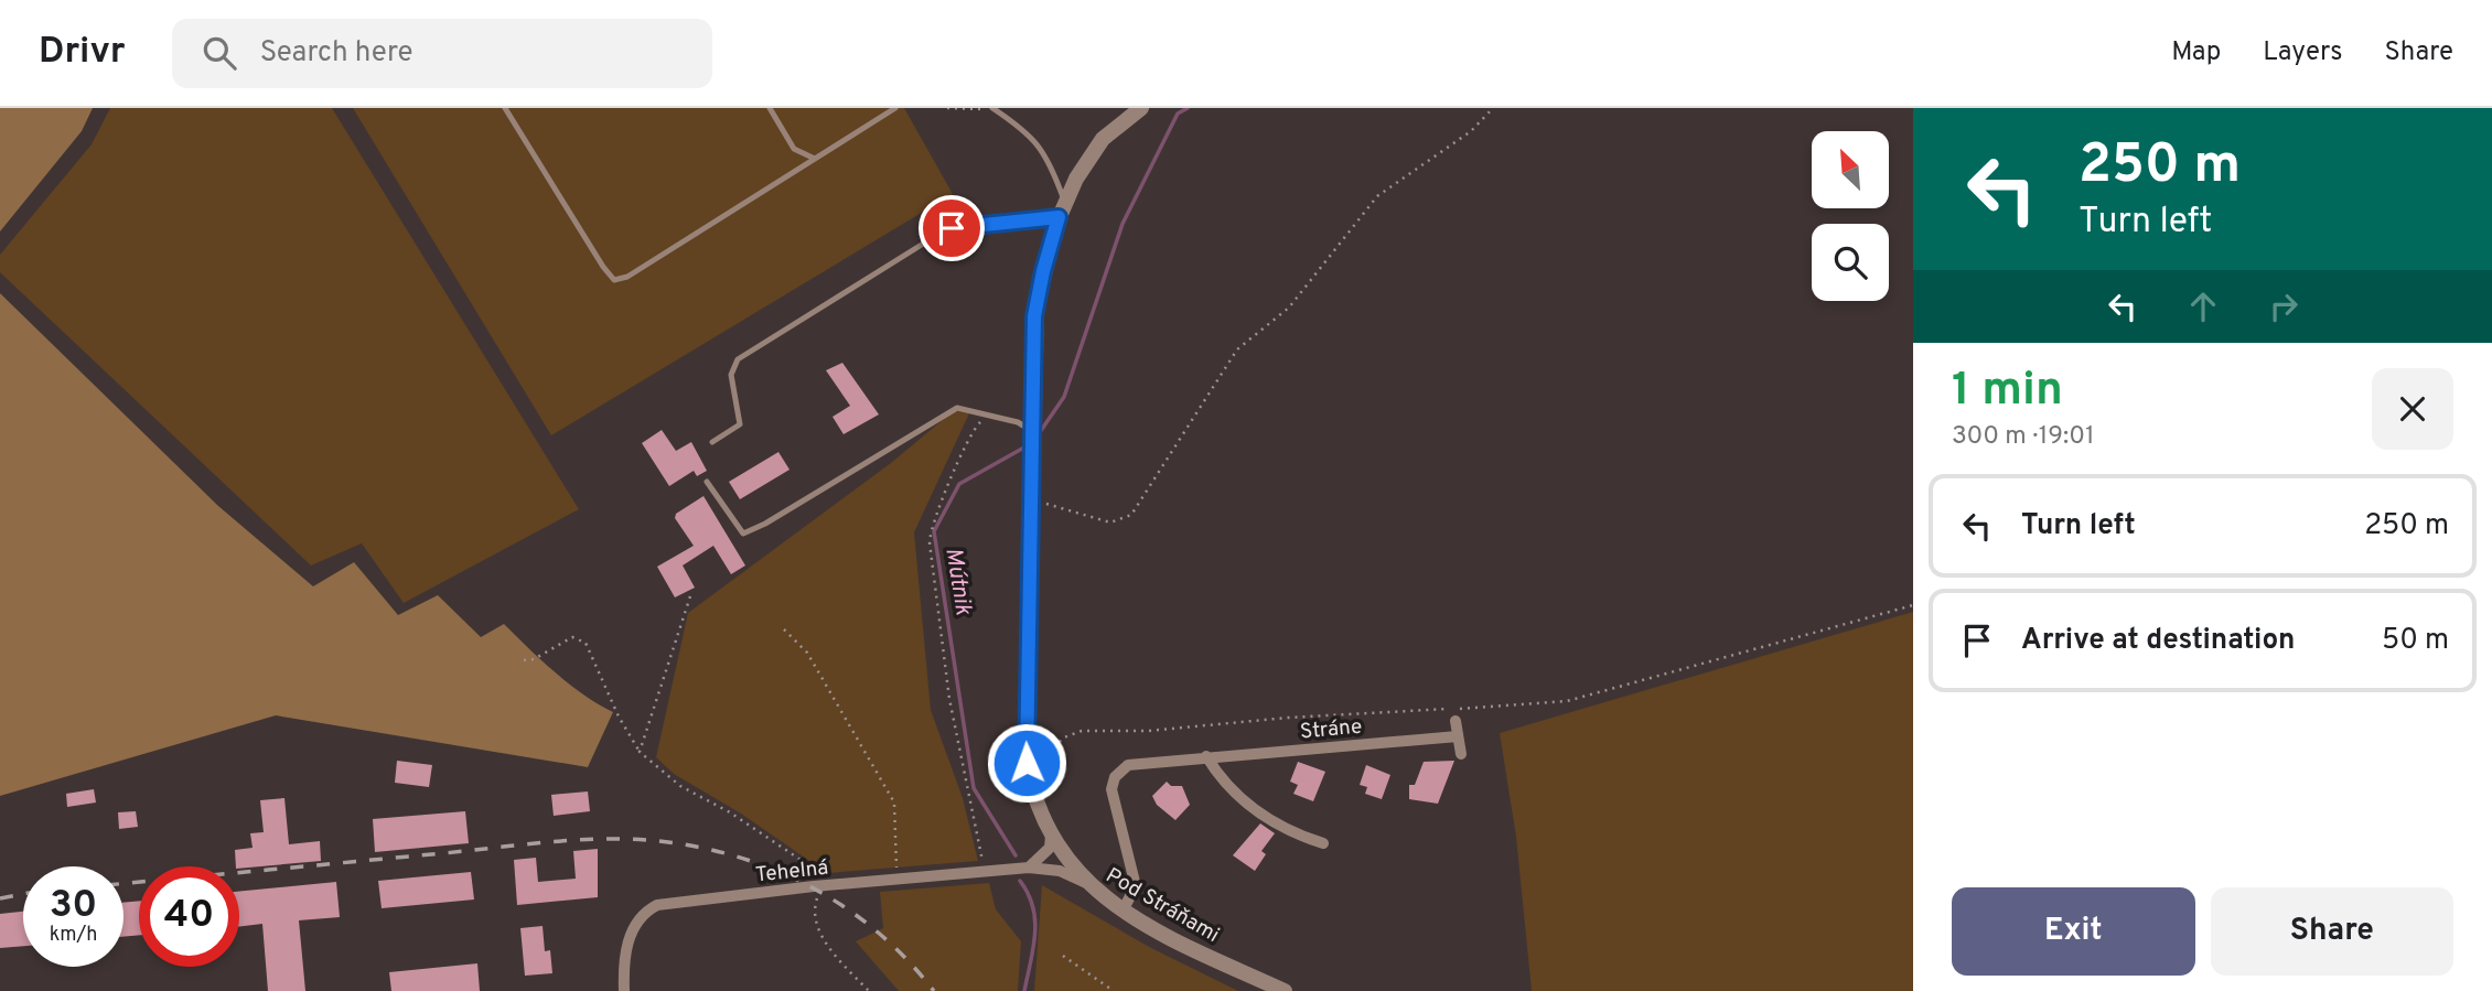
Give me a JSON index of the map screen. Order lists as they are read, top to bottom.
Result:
{
  "streets": {
    "street": ["Stráne", "Tehelná", "Pod Stráňami"]
  },
  "crossings": [
    ["Stráne", "Pod Stráňami"],
    ["Tehelná", "Pod Stráňami"]
  ],
  "water": ["Mútnik"],
  "north": "top left",
  "page": {
    "header": "Drivr",
    "search": "Search here",
    "nav": ["Map", "Layers", "Share"],
    "turn": ["250 m", "Turn left"],
    "heading": ["1 min", "300 m · 19:01"],
    "list": [
      {
        "name": "Turn left",
        "value": "250 m"
      },
      {
        "name": "Arrive at destination",
        "value": "50 m"
      }
    ],
    "speed": "30 km/h",
    "limit": "40",
    "buttons": ["Exit", "Share"]
  }
}
